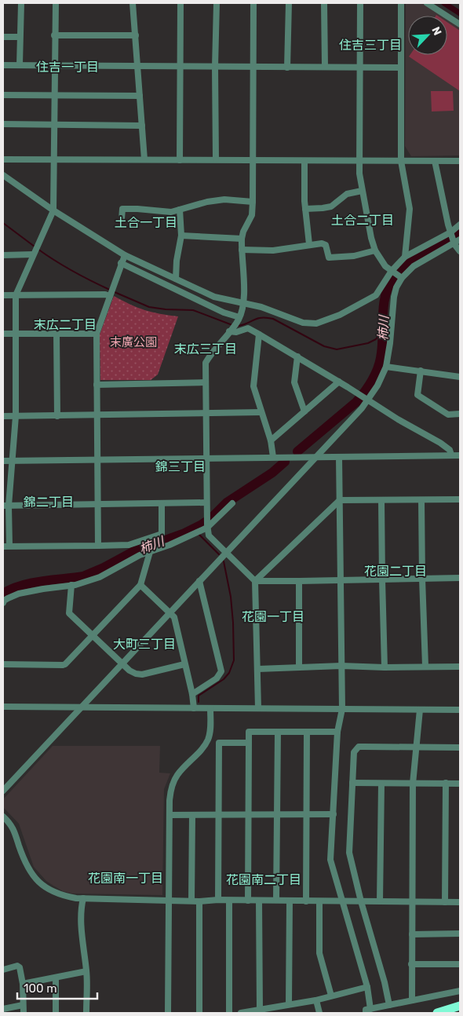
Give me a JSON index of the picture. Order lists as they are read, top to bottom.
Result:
{
  "districts": [
    "住吉三丁目",
    "住吉一丁目",
    "土合二丁目",
    "土合一丁目",
    "末広二丁目",
    "末広三丁目",
    "錦三丁目",
    "錦二丁目",
    "花園二丁目",
    "花園一丁目",
    "大町三丁目",
    "花園南一丁目",
    "花園南二丁目"
  ],
  "water": ["柿川"],
  "parks": ["末廣公園"],
  "scale_bar": "100 m",
  "north": "top right"
}
